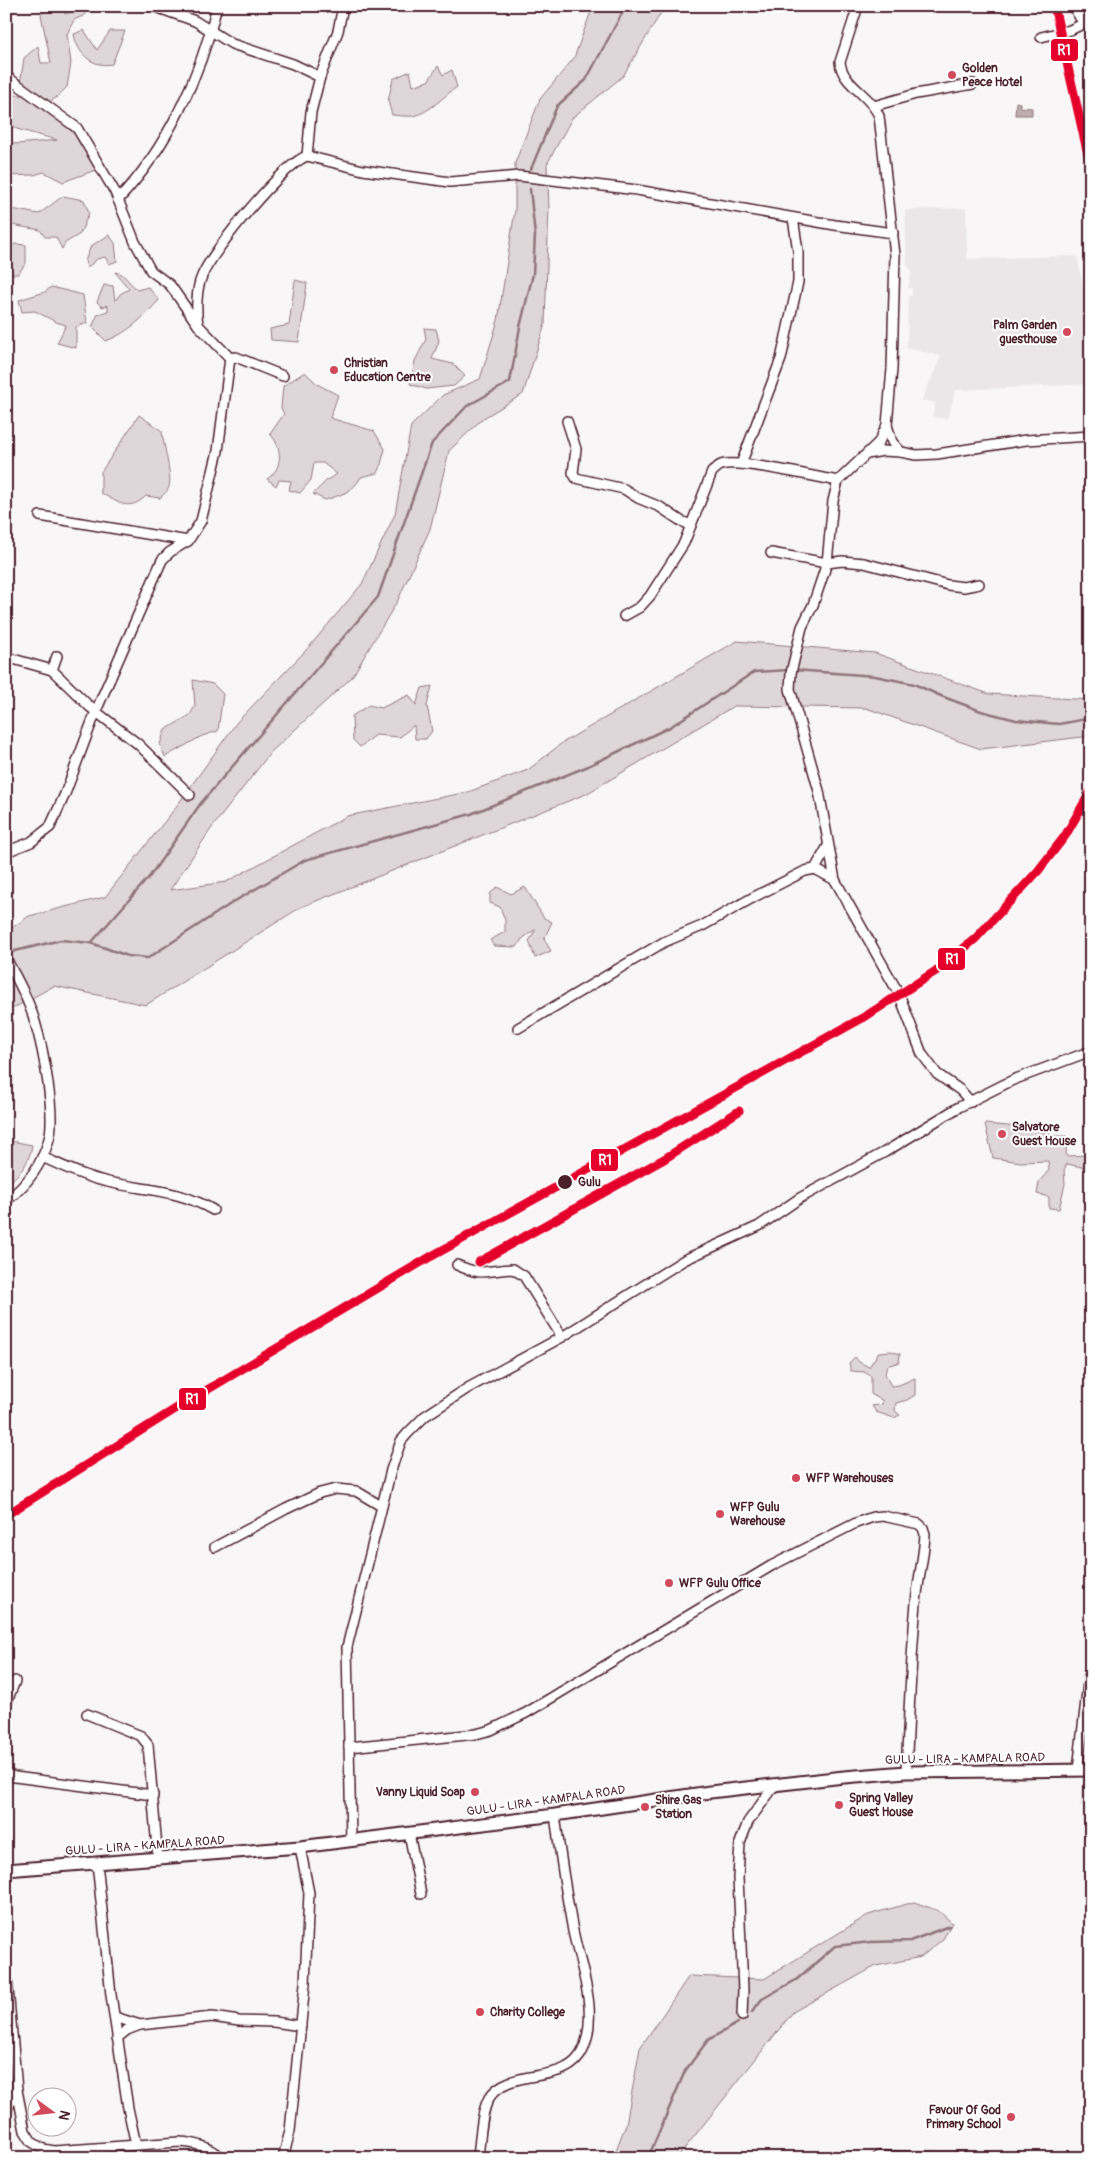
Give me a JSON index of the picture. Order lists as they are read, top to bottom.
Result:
{
  "streets": {
    "main road": ["GULU - LIRA - KAMPALA ROAD"]
  },
  "places": [
    "Golden Peace Hotel",
    "Palm Garden guesthouse",
    "Christian Education Centre",
    "Salvatore Guest House",
    "Gulu",
    "WFP Warehouses",
    "WFP Gulu Warehouse",
    "WFP Gulu Office",
    "Vanny Liquid Soap",
    "Spring Valley Guest House",
    "Shire Gas Station",
    "Charity College",
    "Favour Of God Primary School"
  ],
  "lines": ["transit line R1"],
  "north": "right"
}
